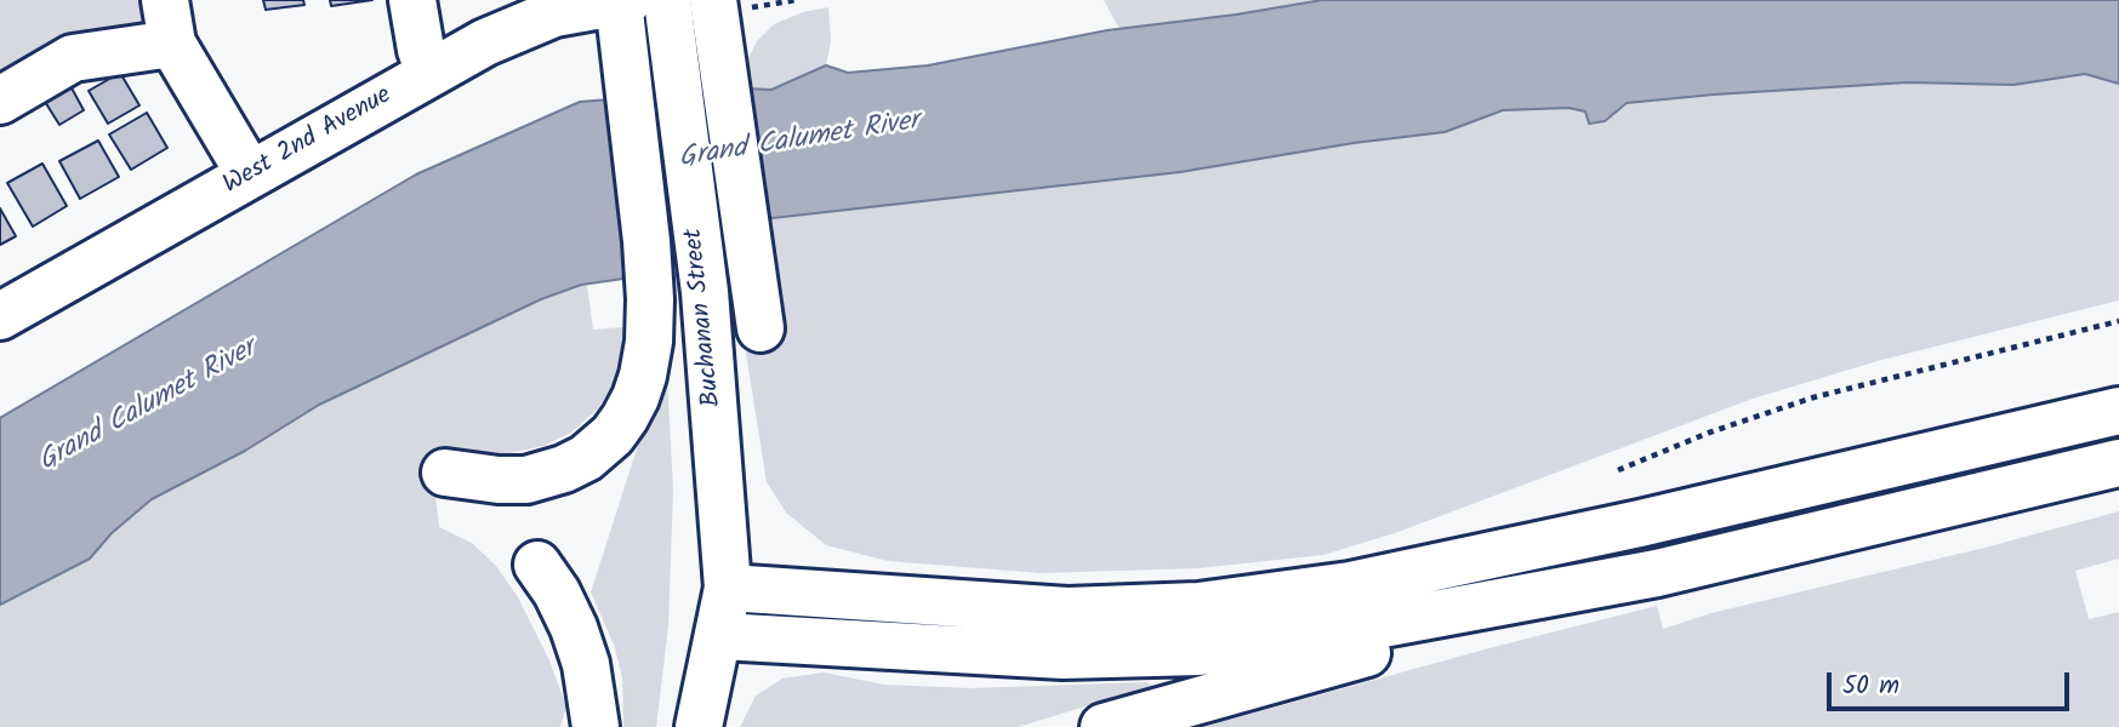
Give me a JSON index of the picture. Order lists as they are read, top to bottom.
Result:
{
  "streets": {
    "main road": ["West 2nd Avenue", "Buchanan Street"]
  },
  "water": ["Grand Calumet River"],
  "scale_bar": "50 m"
}
